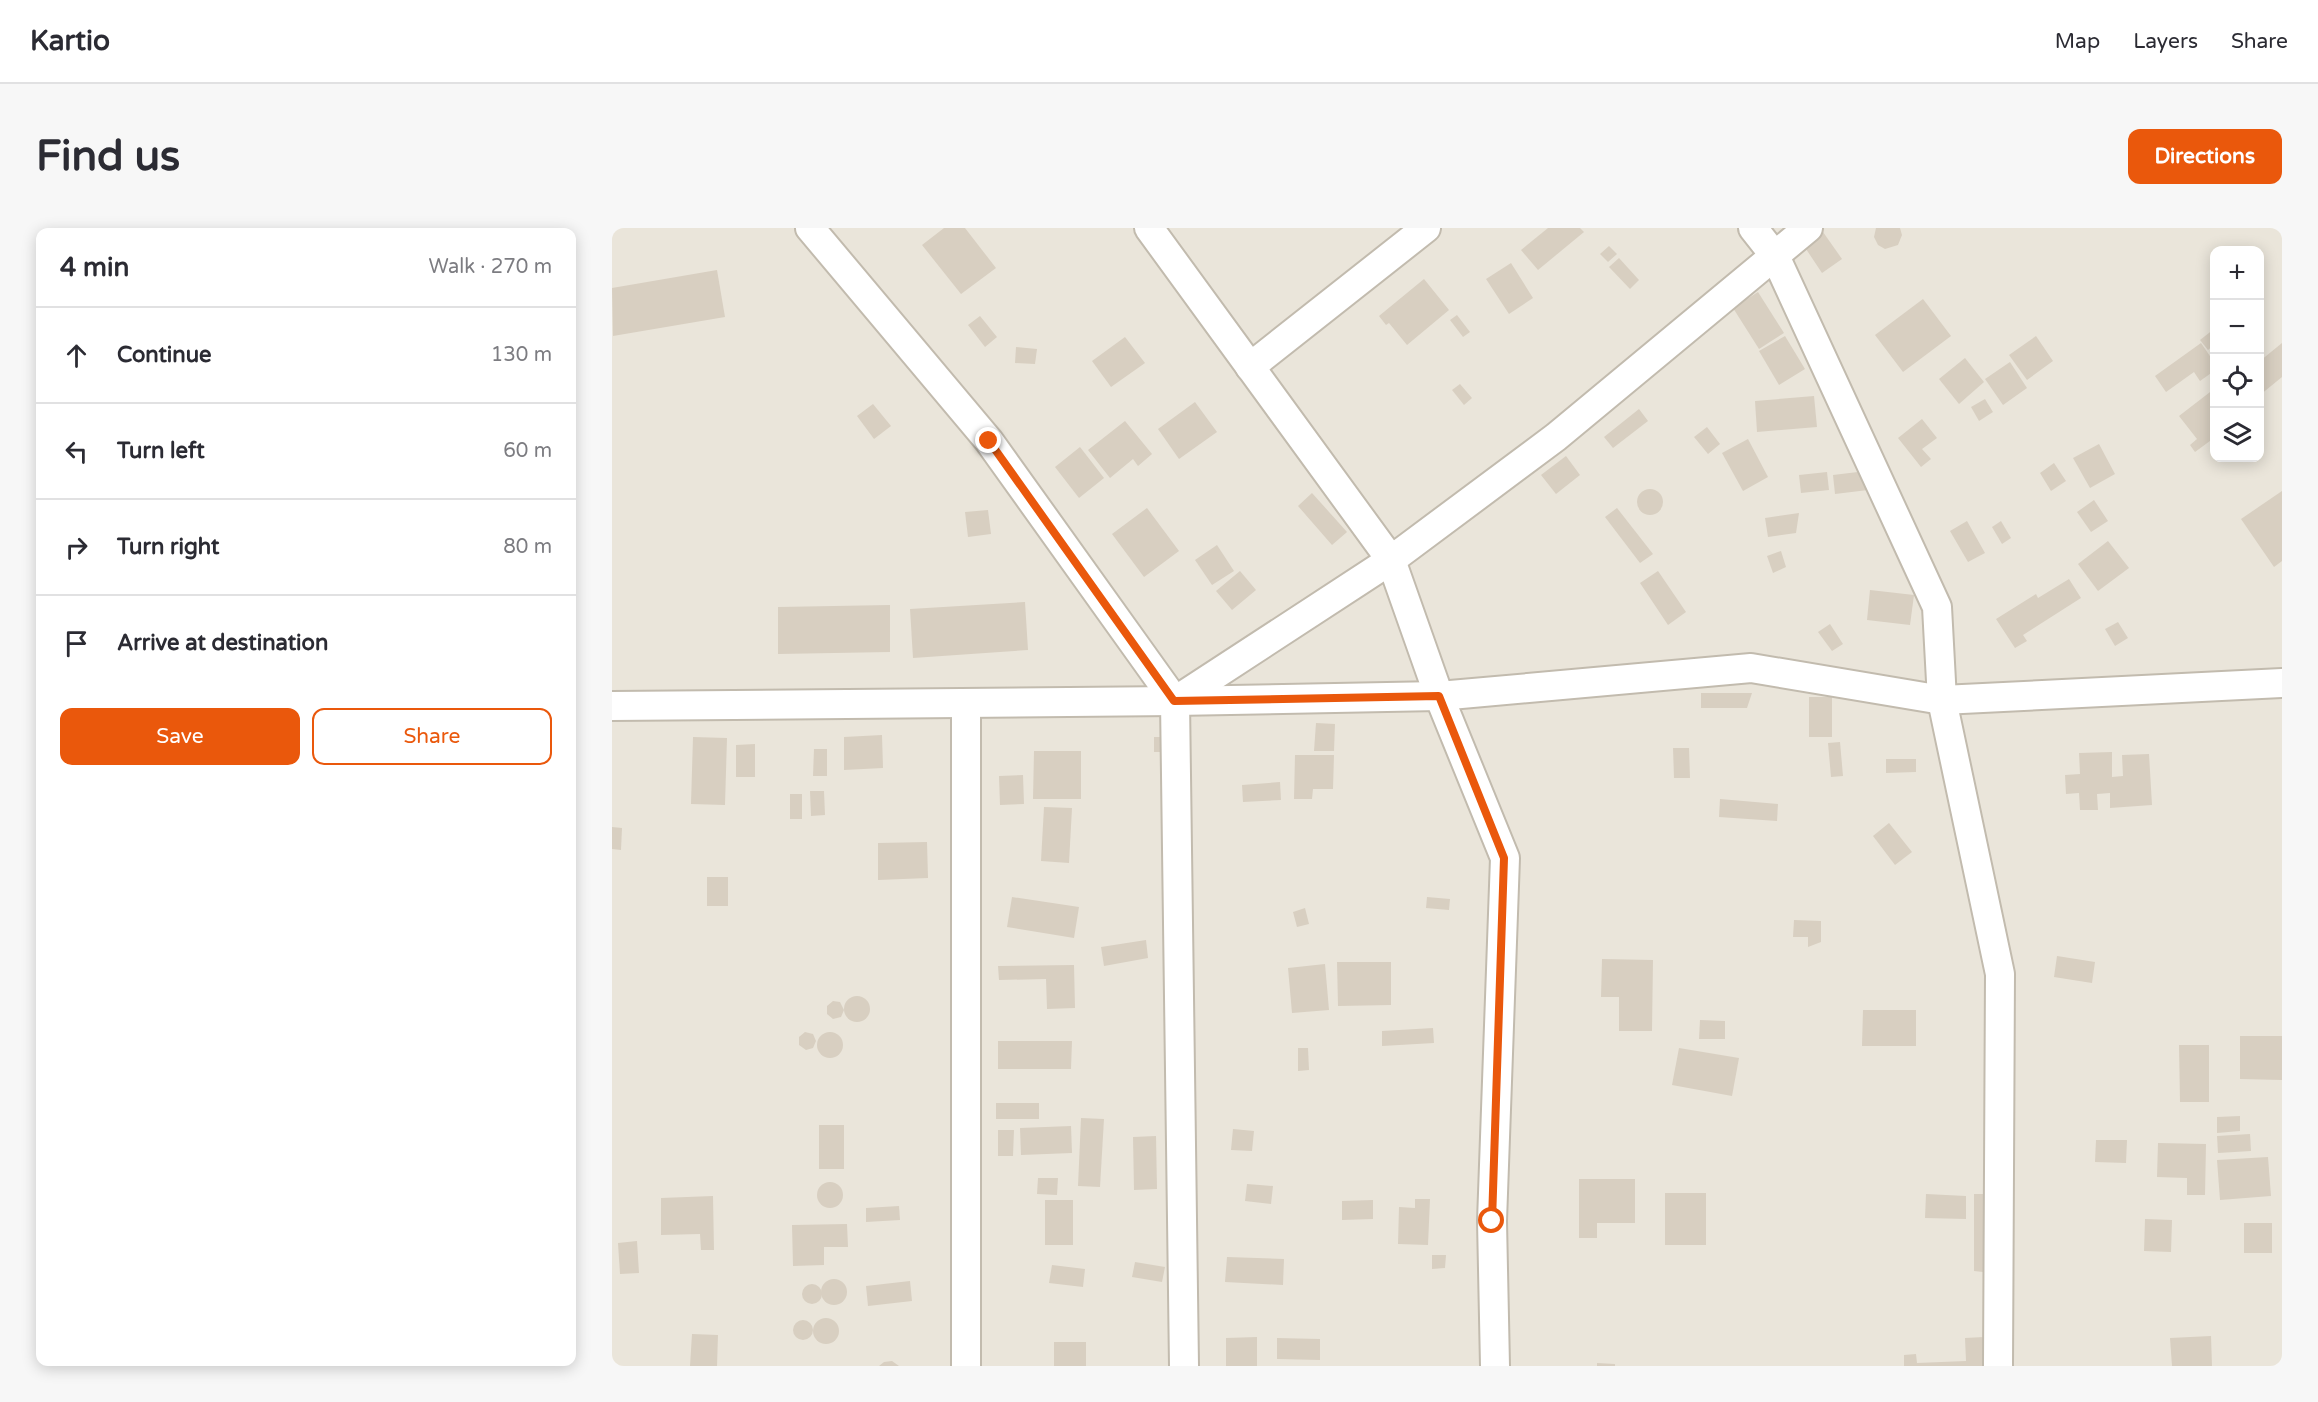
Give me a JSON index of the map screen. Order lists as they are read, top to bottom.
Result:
{
  "page": {
    "header": "Kartio",
    "nav": ["Map", "Layers", "Share"],
    "buttons": [
      "Directions",
      ["Save", "Share"]
    ],
    "title": "Find us",
    "heading": ["4 min", "Walk · 270 m"],
    "map_buttons": ["+", "−"],
    "list": [
      ["Continue", "130 m"],
      ["Turn left", "60 m"],
      ["Turn right", "80 m"],
      "Arrive at destination"
    ]
  }
}
